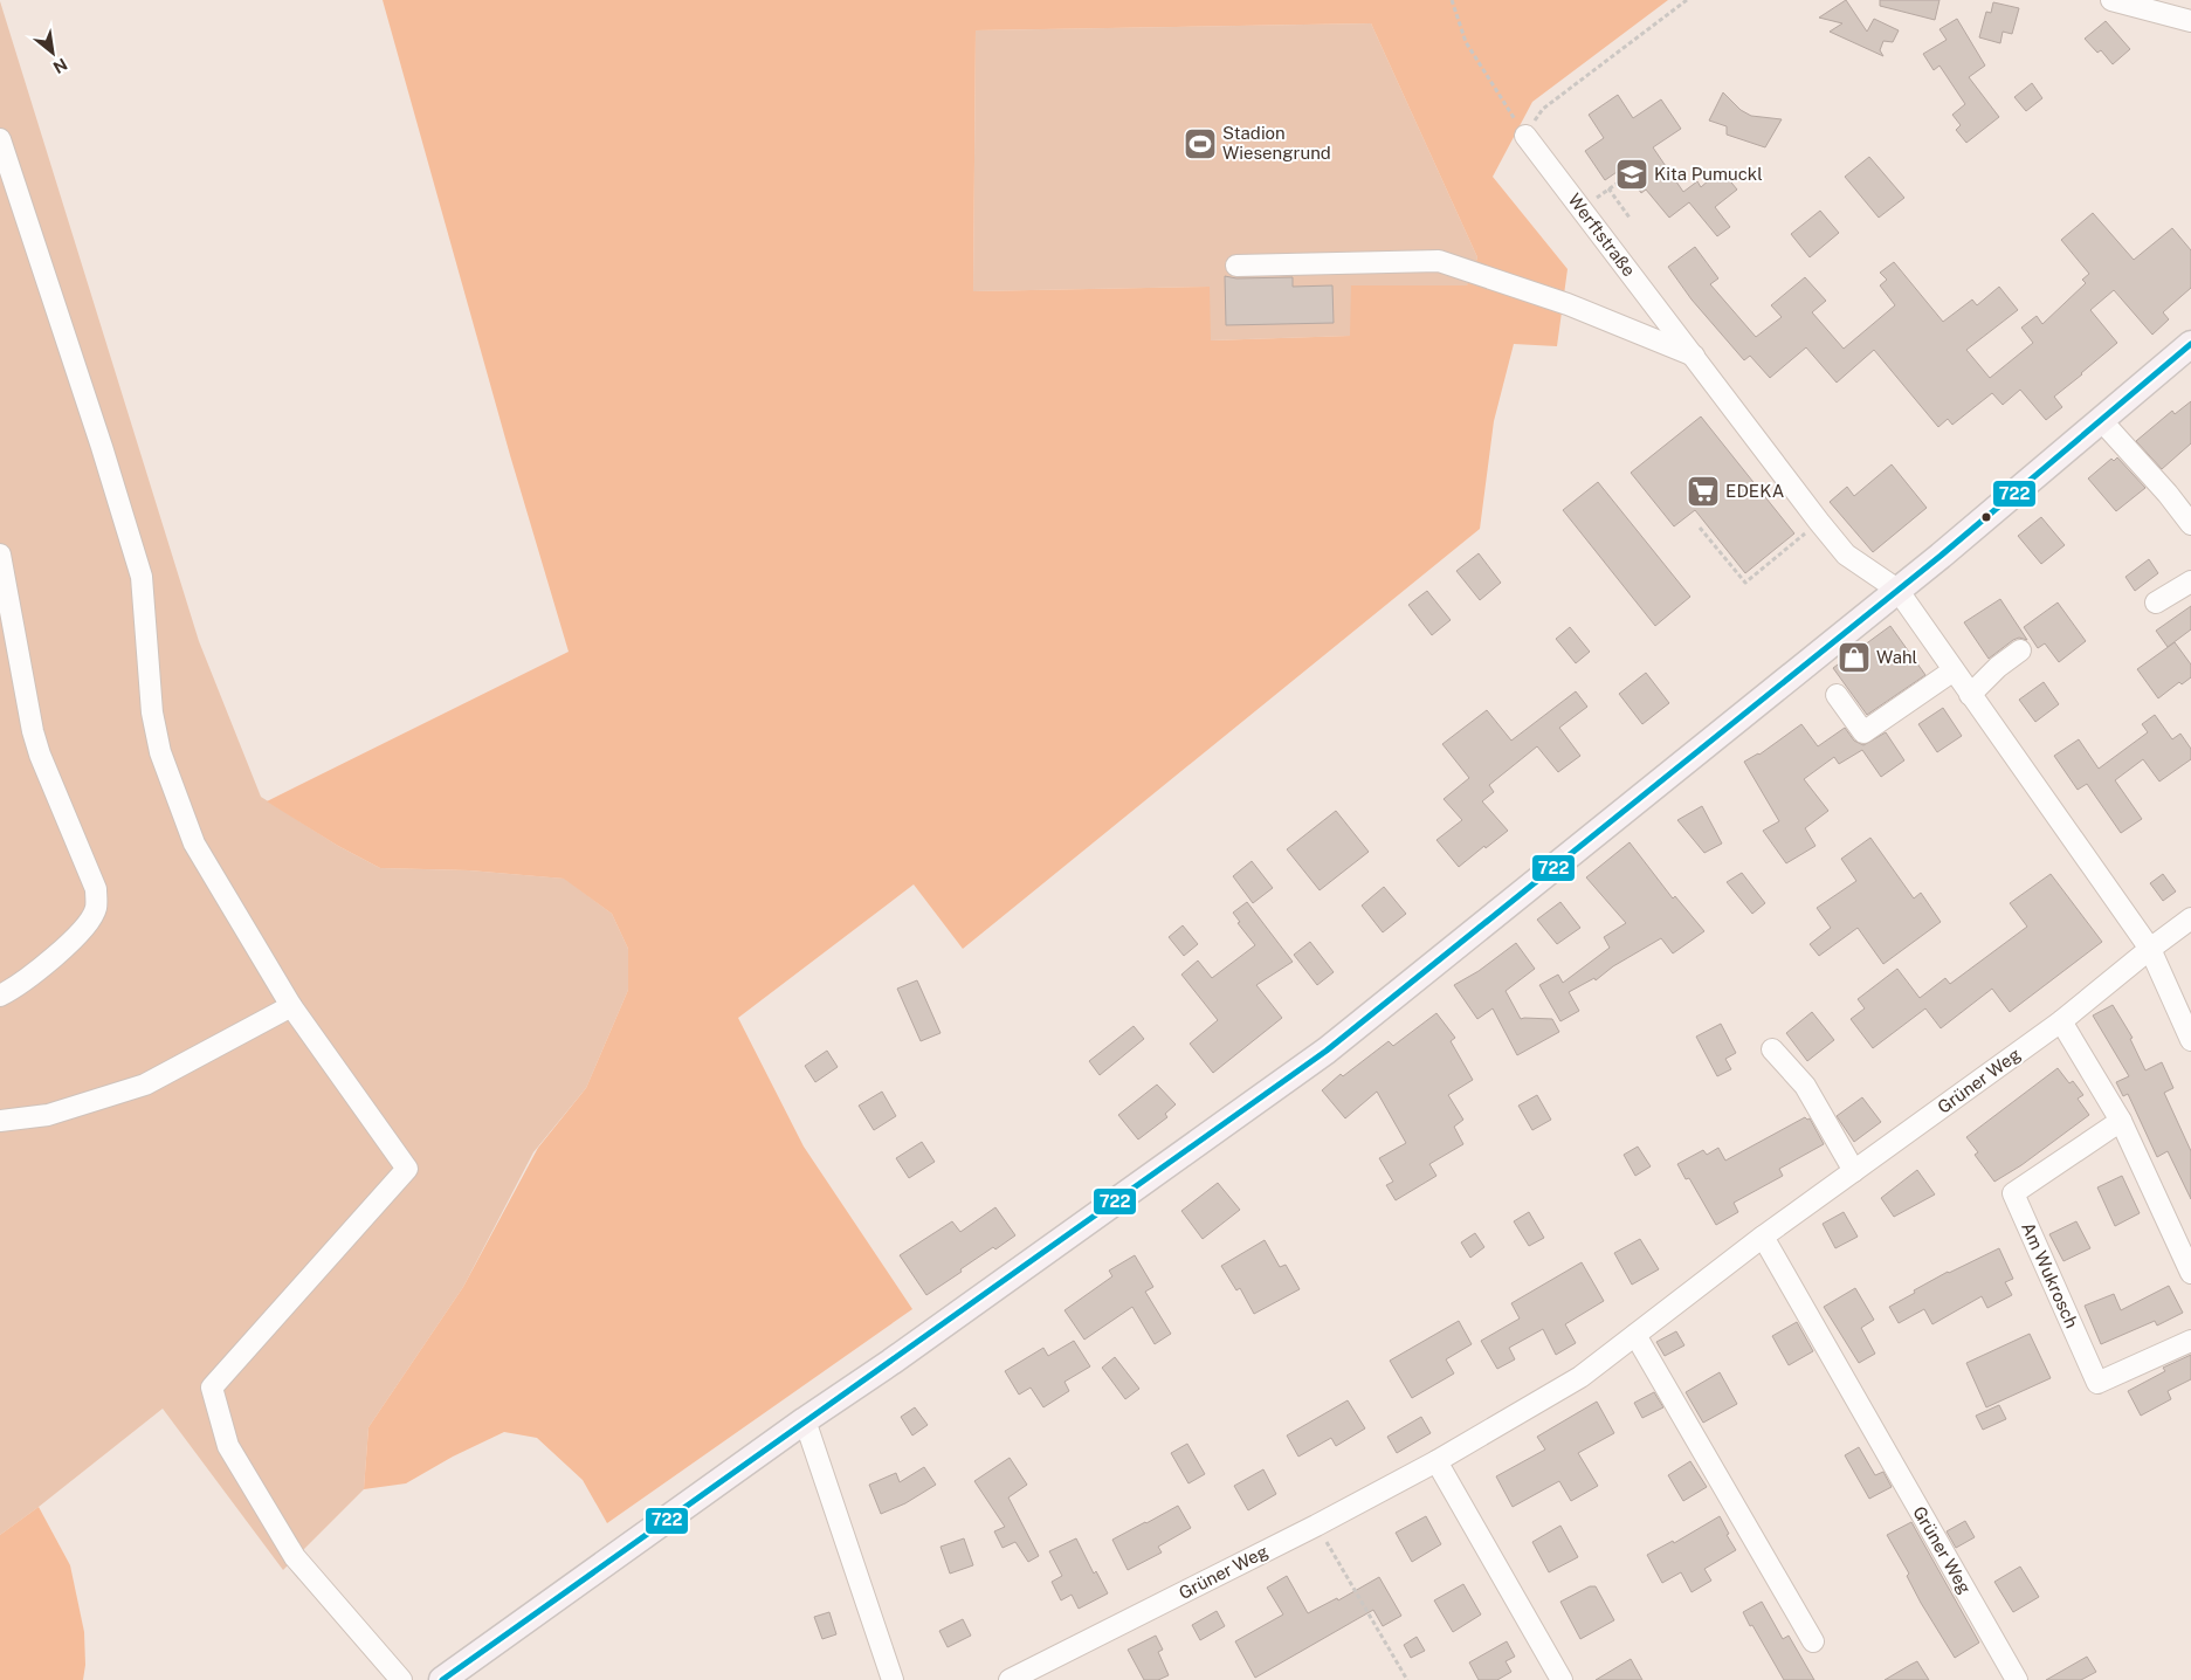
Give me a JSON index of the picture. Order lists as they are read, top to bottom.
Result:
{
  "streets": {
    "street": ["Werftstraße", "Grüner Weg", "Am Wukrosch"]
  },
  "crossings": [
    ["Werftstraße", "Grüner Weg"]
  ],
  "places": {
    "sports": ["Stadion Wiesengrund"],
    "school or university": ["Kita Pumuckl"],
    "supermarket": ["EDEKA"],
    "shop": ["Wahl"]
  },
  "lines": ["transit line 722"],
  "north": "bottom right"
}
